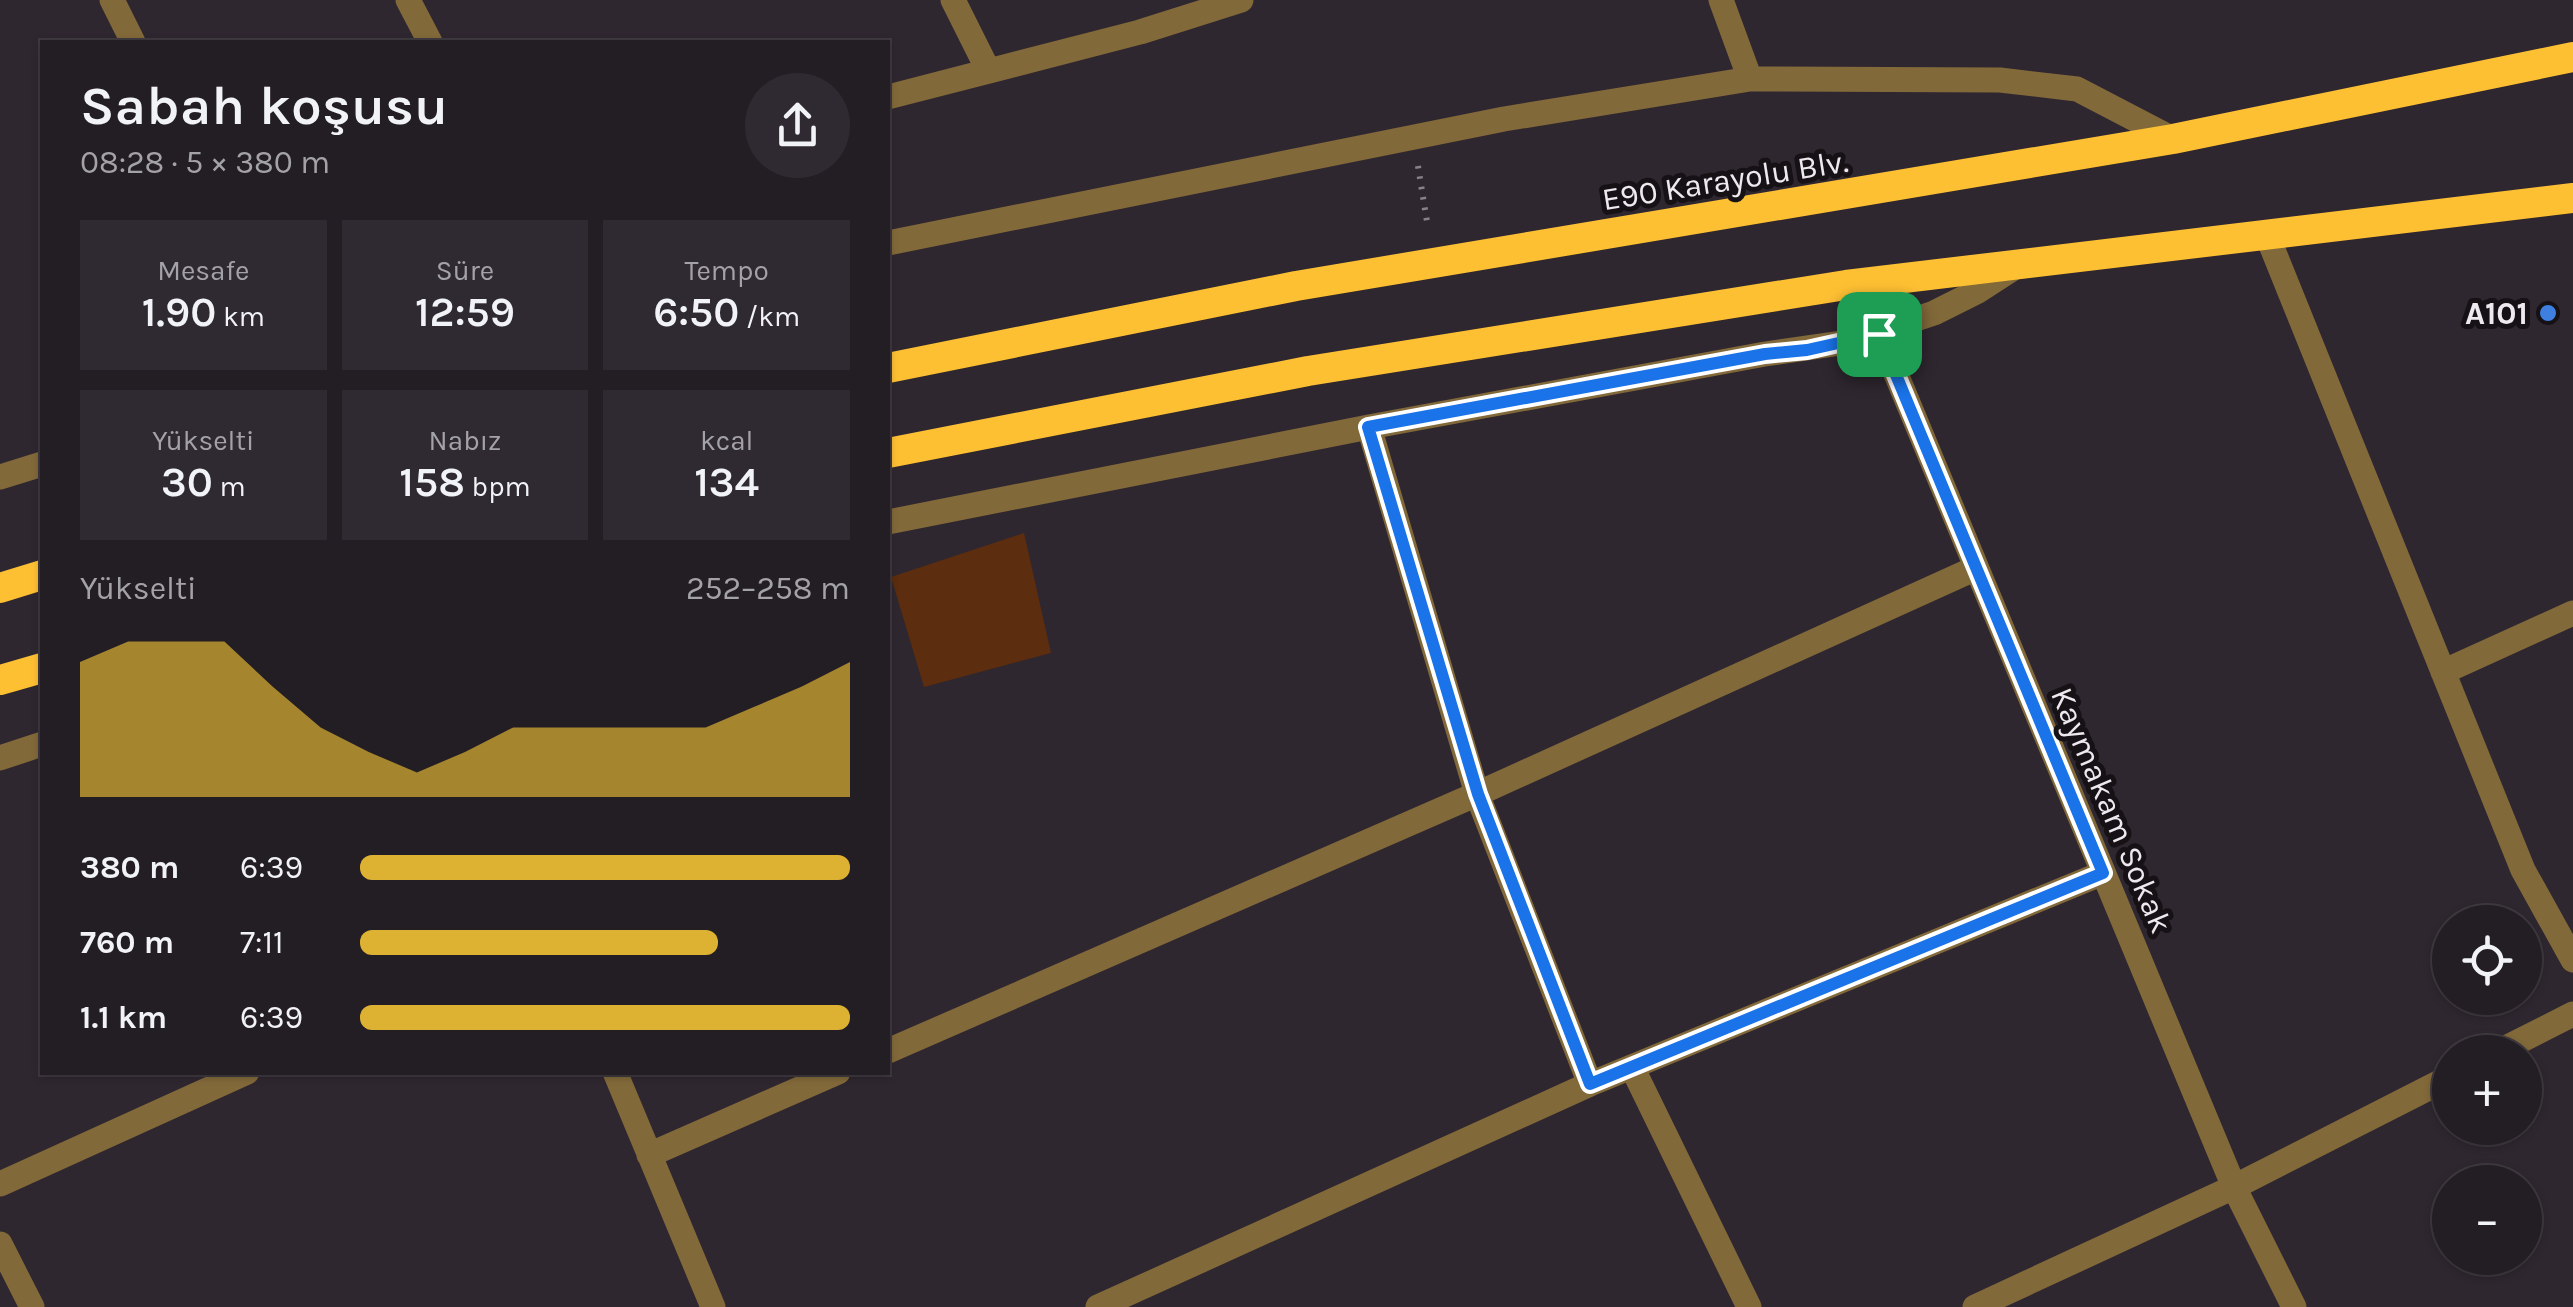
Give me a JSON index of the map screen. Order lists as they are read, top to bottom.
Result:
{
  "streets": {
    "highway": ["E90 Karayolu Blv."],
    "street": ["Kaymakam Sokak"]
  },
  "places": ["A101"],
  "page": {
    "heading": ["Sabah koşusu", "08:28 · 5 × 380 m"],
    "stats": [
      ["Mesafe", "1.90 km"],
      ["Süre", "12:59"],
      ["Tempo", "6:50 /km"],
      ["Yükselti", "30 m"],
      ["Nabız", "158 bpm"],
      ["kcal", "134"]
    ],
    "chart": ["Yükselti", "252–258 m"],
    "list": [
      {
        "name": "380 m",
        "note": "6:39"
      },
      {
        "name": "760 m",
        "note": "7:11"
      },
      {
        "name": "1.1 km",
        "note": "6:39"
      }
    ],
    "map_buttons": ["+", "−"]
  }
}
